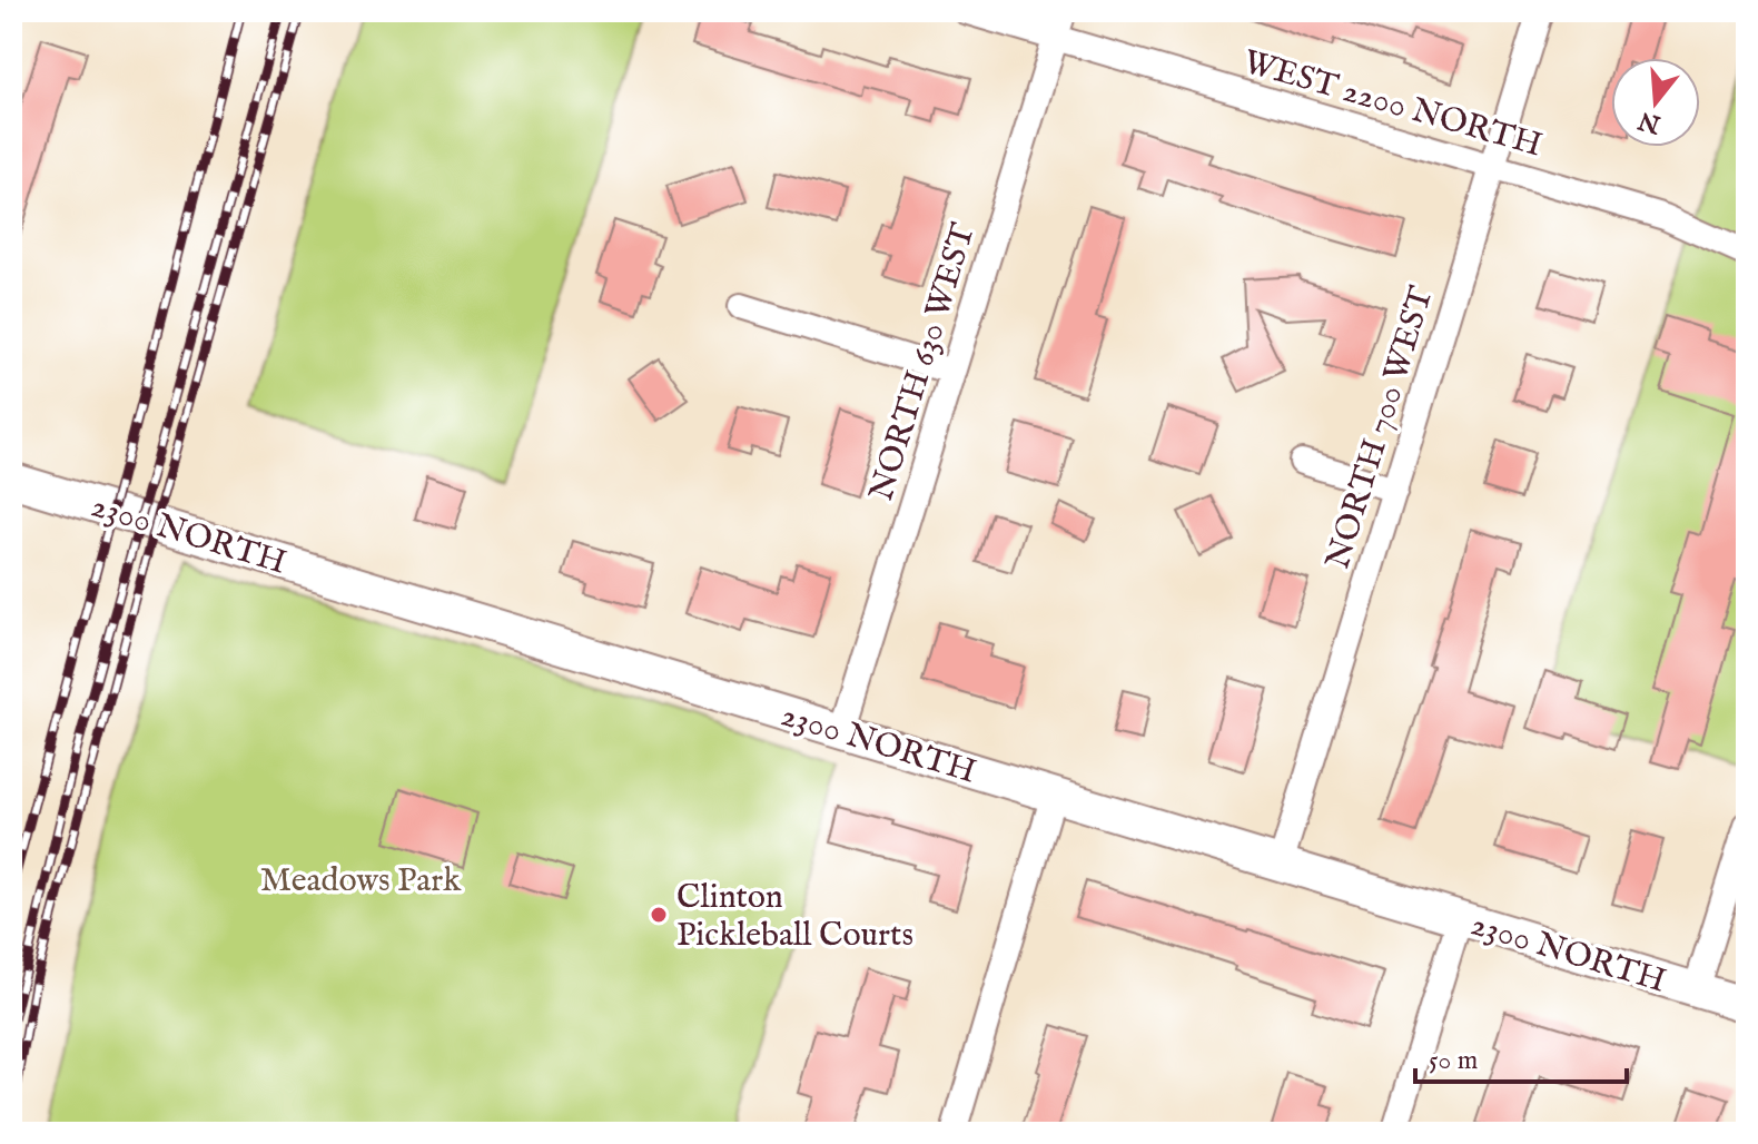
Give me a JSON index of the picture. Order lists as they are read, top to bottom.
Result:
{
  "streets": {
    "street": [
      "WEST 2200 NORTH",
      "NORTH 630 WEST",
      "NORTH 700 WEST",
      "2300 NORTH"
    ]
  },
  "crossings": [
    ["WEST 2200 NORTH", "NORTH 630 WEST"],
    ["WEST 2200 NORTH", "NORTH 700 WEST"],
    ["NORTH 630 WEST", "2300 NORTH"],
    ["NORTH 700 WEST", "2300 NORTH"]
  ],
  "parks": ["Meadows Park"],
  "places": ["Clinton Pickleball Courts"],
  "scale_bar": "50 m",
  "north": "bottom"
}
